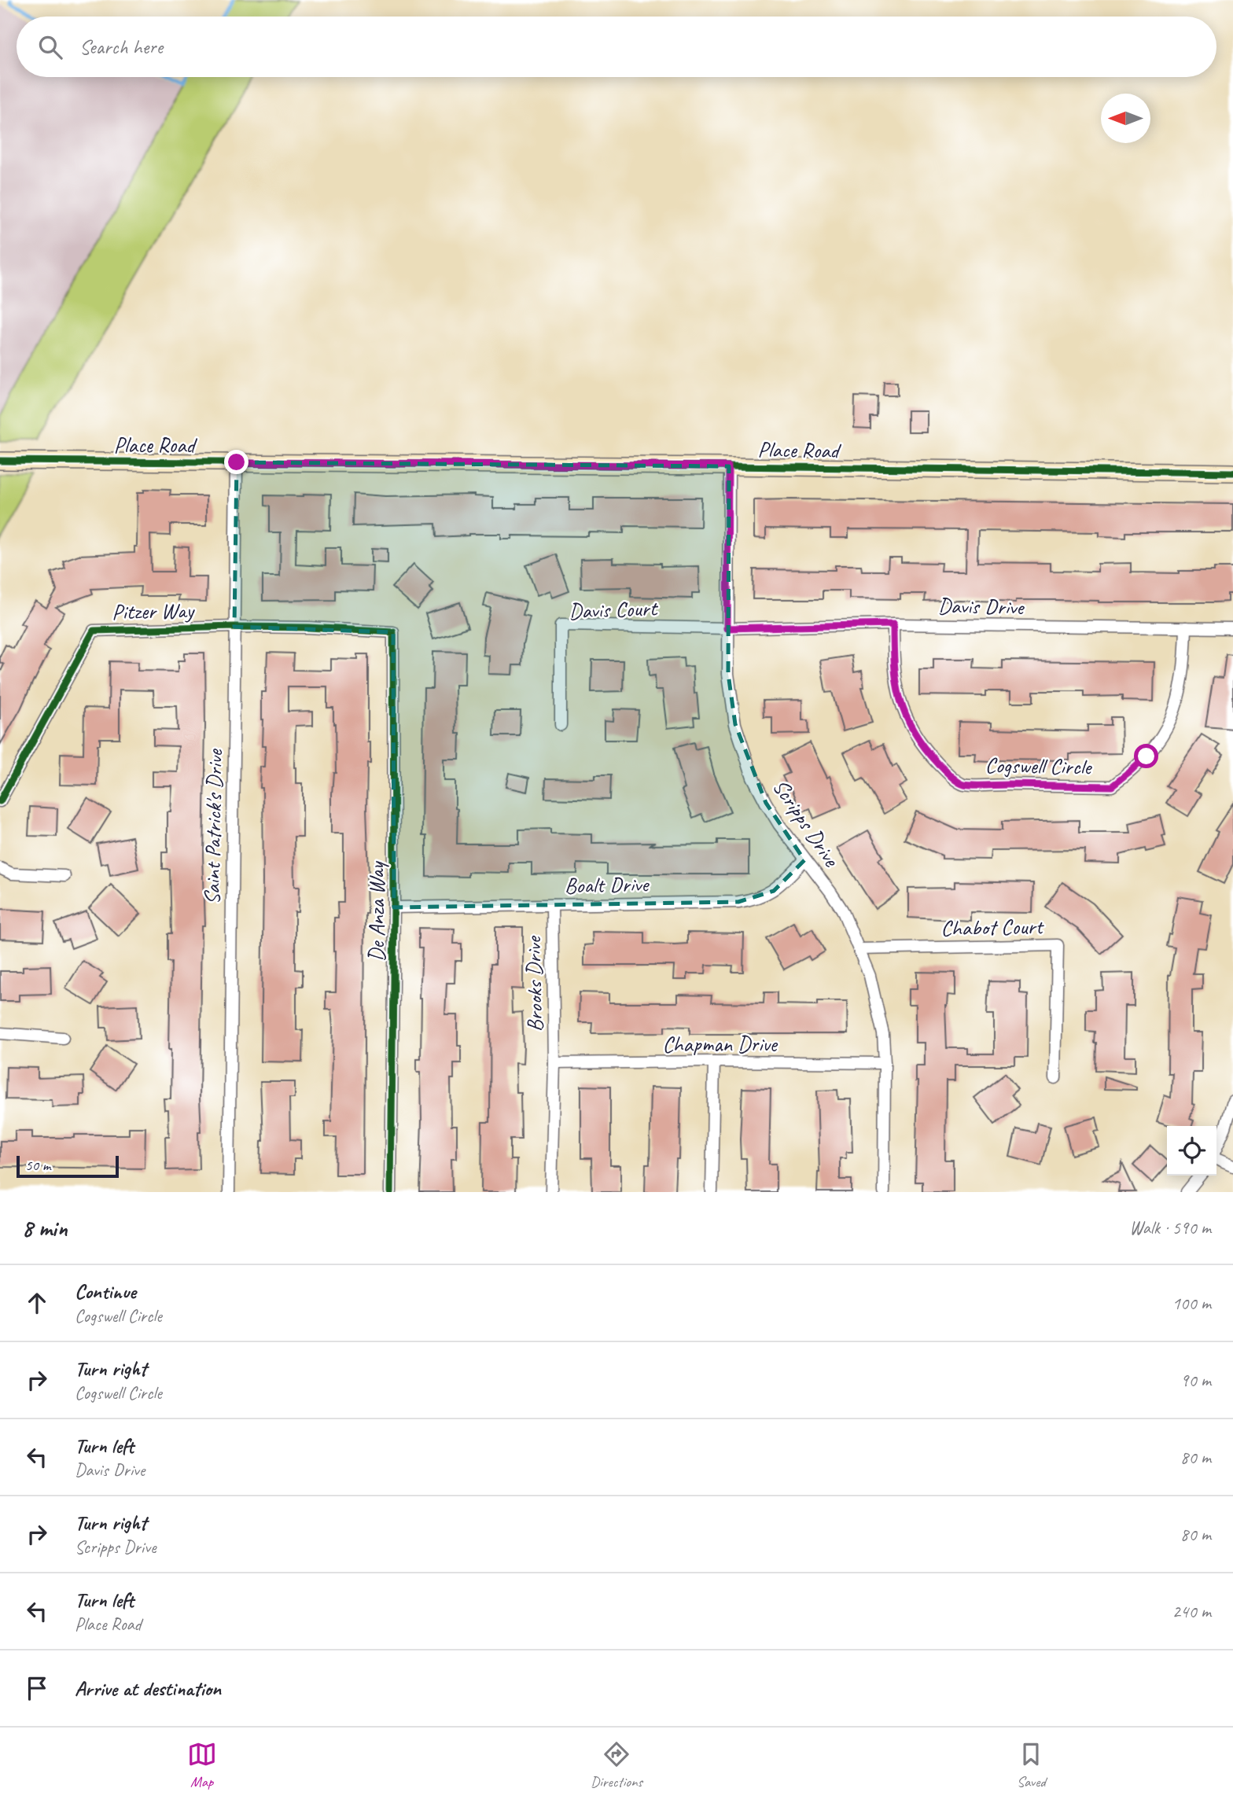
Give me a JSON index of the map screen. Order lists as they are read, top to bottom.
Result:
{
  "streets": {
    "street": [
      "Place Road",
      "Davis Drive",
      "Davis Court",
      "Pitzer Way",
      "Cogswell Circle",
      "Scripps Drive",
      "Saint Patrick's Drive",
      "Boalt Drive",
      "De Anza Way",
      "Chabot Court",
      "Brooks Drive",
      "Chapman Drive"
    ]
  },
  "crossings": [
    ["Place Road", "Scripps Drive"],
    ["Place Road", "Saint Patrick's Drive"],
    ["Davis Drive", "Davis Court"],
    ["Davis Drive", "Cogswell Circle"],
    ["Davis Drive", "Scripps Drive"],
    ["Davis Court", "Scripps Drive"],
    ["Pitzer Way", "Saint Patrick's Drive"],
    ["Pitzer Way", "De Anza Way"],
    ["Scripps Drive", "Boalt Drive"],
    ["Scripps Drive", "Chabot Court"],
    ["Scripps Drive", "Chapman Drive"],
    ["Boalt Drive", "De Anza Way"],
    ["Boalt Drive", "Brooks Drive"],
    ["Brooks Drive", "Chapman Drive"]
  ],
  "scale_bar": "50 m",
  "north": "left",
  "page": {
    "search": "Search here",
    "scale": "50 m",
    "heading": ["8 min", "Walk · 590 m"],
    "list": [
      ["Continue", "Cogswell Circle", "100 m"],
      ["Turn right", "Cogswell Circle", "90 m"],
      ["Turn left", "Davis Drive", "80 m"],
      ["Turn right", "Scripps Drive", "80 m"],
      ["Turn left", "Place Road", "240 m"],
      "Arrive at destination"
    ],
    "nav": ["Map", "Directions", "Saved"]
  }
}
